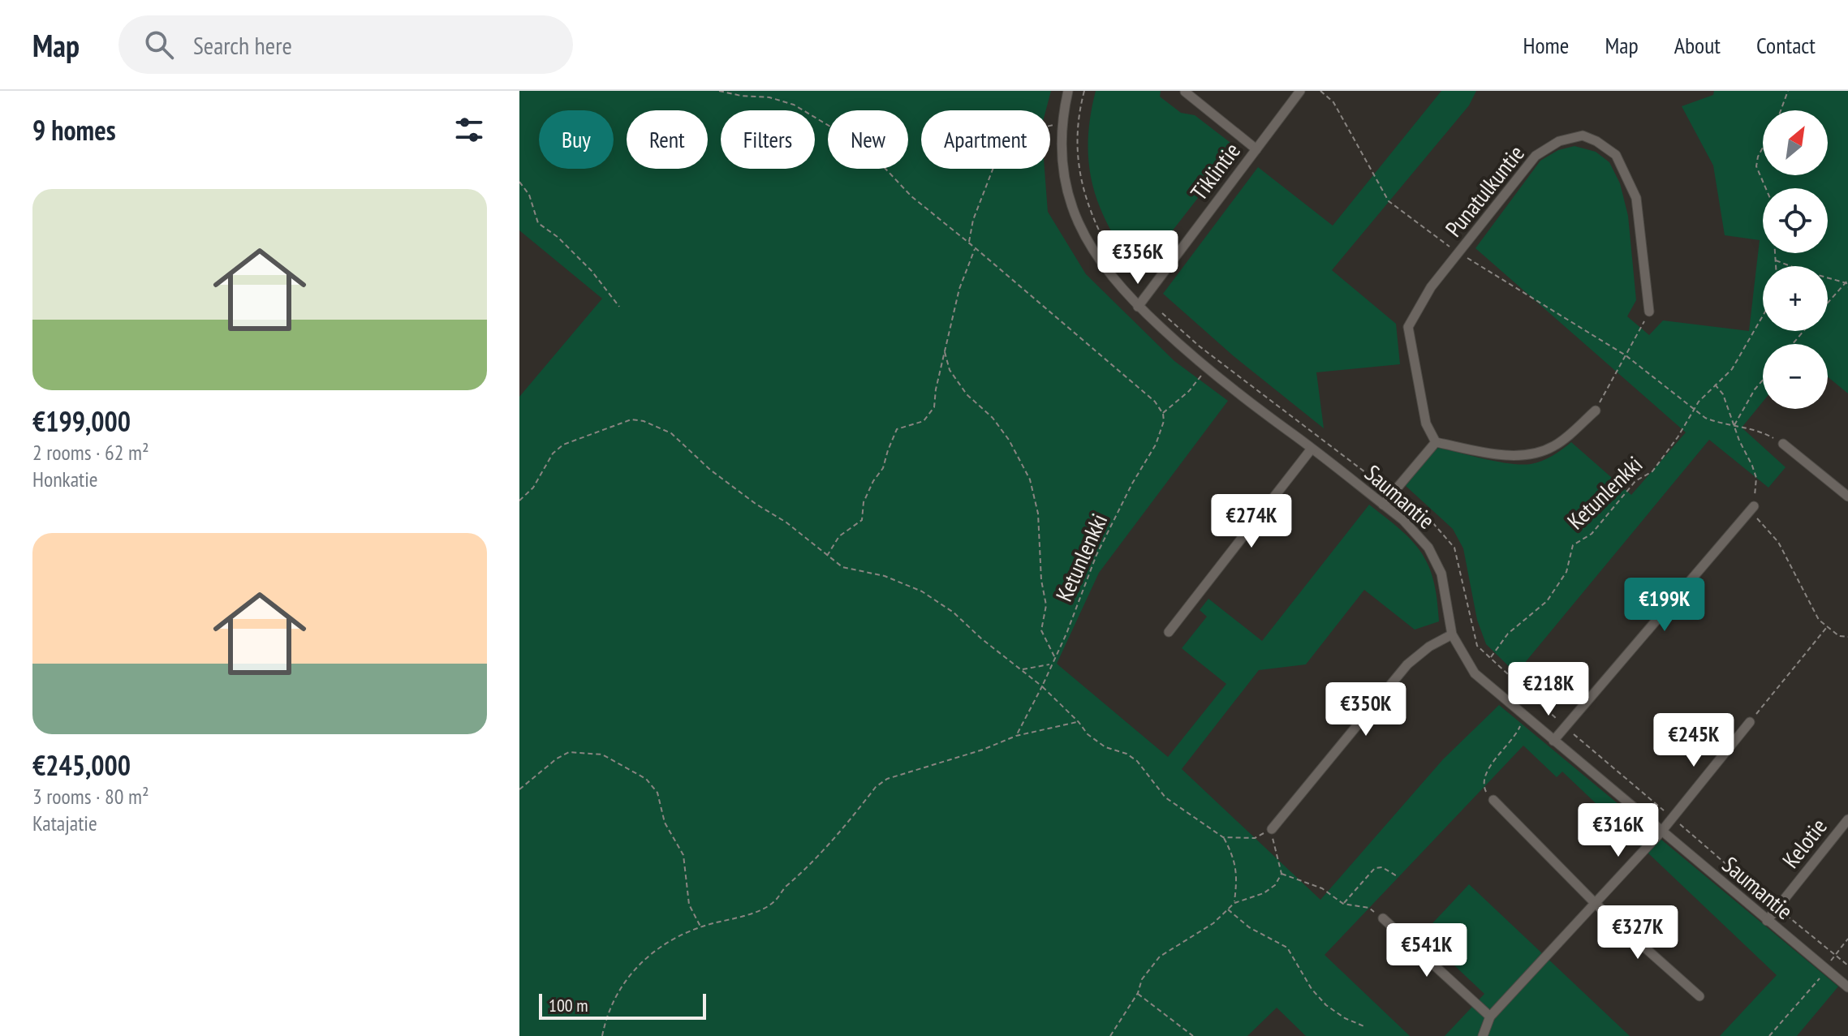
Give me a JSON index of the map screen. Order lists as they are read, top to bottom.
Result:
{
  "streets": {
    "street": [
      "Tiklintie",
      "Punatulkuntie",
      "Saumantie",
      "Kelotie"
    ],
    "path": ["Ketunlenkki"]
  },
  "crossings": [
    ["Tiklintie", "Saumantie"],
    ["Saumantie", "Kelotie"]
  ],
  "scale_bar": "100 m",
  "north": "top right",
  "page": {
    "header": "Map",
    "search": "Search here",
    "nav": [
      "Home",
      "Map",
      "About",
      "Contact"
    ],
    "heading": "9 homes",
    "map_buttons": ["+", "−"],
    "chip": [
      "Buy",
      "Rent",
      "Filters",
      "New",
      "Apartment"
    ],
    "list": [
      {
        "name": "€199,000",
        "note": "2 rooms · 62 m² · Honkatie"
      },
      {
        "name": "€245,000",
        "note": "3 rooms · 80 m² · Katajatie"
      }
    ],
    "price": [
      "€356K",
      "€274K",
      "€199K",
      "€218K",
      "€350K",
      "€245K",
      "€316K",
      "€327K",
      "€541K"
    ],
    "scale": "100 m"
  }
}
